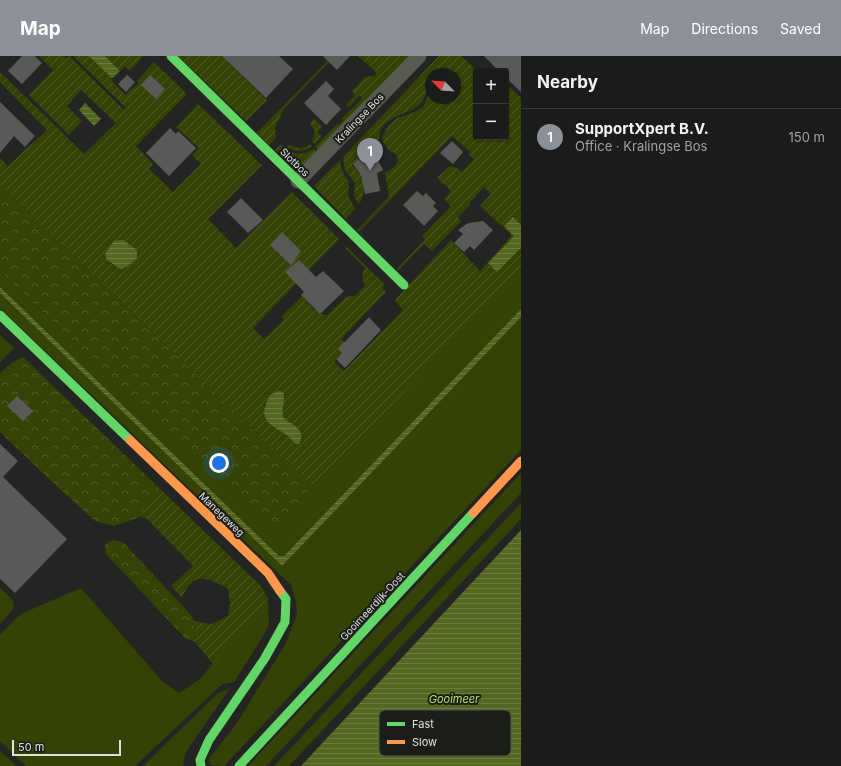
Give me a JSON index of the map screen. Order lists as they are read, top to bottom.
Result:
{
  "streets": {
    "street": [
      "Kralingse Bos",
      "Slotbos",
      "Manegeweg",
      "Gooimeerdijk-Oost"
    ]
  },
  "crossings": [
    ["Kralingse Bos", "Slotbos"]
  ],
  "water": ["Gooimeer"],
  "legend": ["Fast", "Slow"],
  "scale_bar": "50 m",
  "north": "top left",
  "page": {
    "header": "Map",
    "nav": ["Map", "Directions", "Saved"],
    "heading": "Nearby",
    "map_buttons": ["+", "−"],
    "list": [
      {
        "mark": "1",
        "name": "SupportXpert B.V.",
        "note": "Office · Kralingse Bos",
        "value": "150 m"
      }
    ],
    "pins": "1",
    "scale": "50 m"
  }
}
